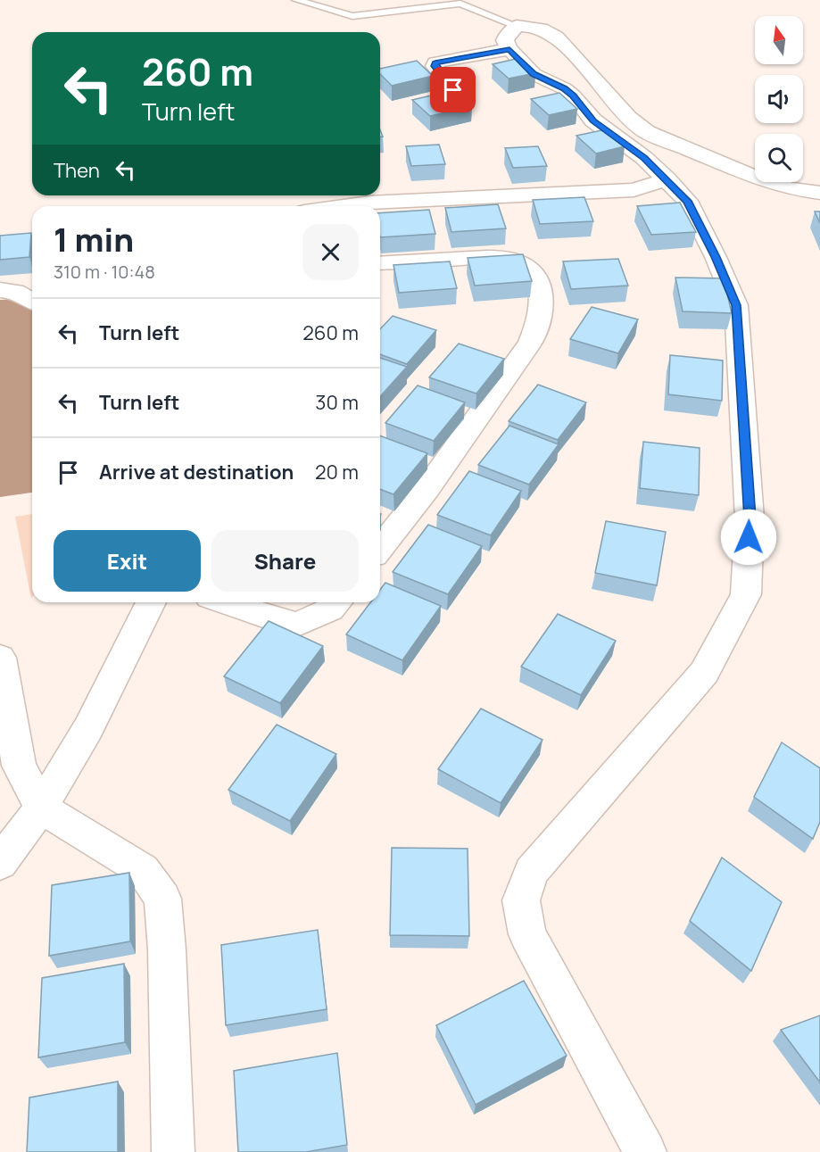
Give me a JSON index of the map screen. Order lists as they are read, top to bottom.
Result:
{
  "north": "top",
  "page": {
    "turn": ["260 m", "Turn left"],
    "then": "Then",
    "heading": ["1 min", "310 m · 10:48"],
    "list": [
      {
        "name": "Turn left",
        "value": "260 m"
      },
      {
        "name": "Turn left",
        "value": "30 m"
      },
      {
        "name": "Arrive at destination",
        "value": "20 m"
      }
    ],
    "buttons": ["Exit", "Share"]
  }
}
